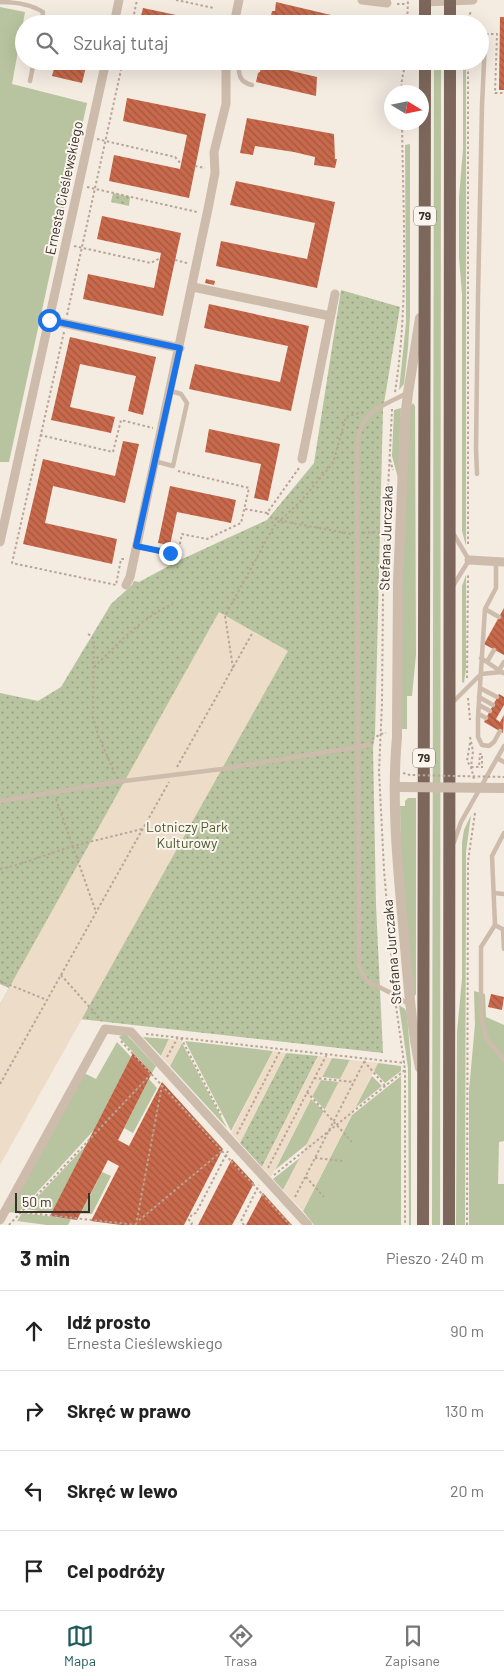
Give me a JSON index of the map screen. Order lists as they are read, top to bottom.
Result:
{
  "streets": {
    "main road": ["79"],
    "street": ["Ernesta Cieślewskiego", "Stefana Jurczaka"]
  },
  "crossings": [
    ["79", "Stefana Jurczaka"]
  ],
  "parks": ["Lotniczy Park Kulturowy"],
  "scale_bar": "50 m",
  "north": "right",
  "page": {
    "search": "Szukaj tutaj",
    "scale": "50 m",
    "heading": ["3 min", "Pieszo · 240 m"],
    "list": [
      ["Idź prosto", "Ernesta Cieślewskiego", "90 m"],
      ["Skręć w prawo", "130 m"],
      ["Skręć w lewo", "20 m"],
      "Cel podróży"
    ],
    "nav": ["Mapa", "Trasa", "Zapisane"]
  }
}
